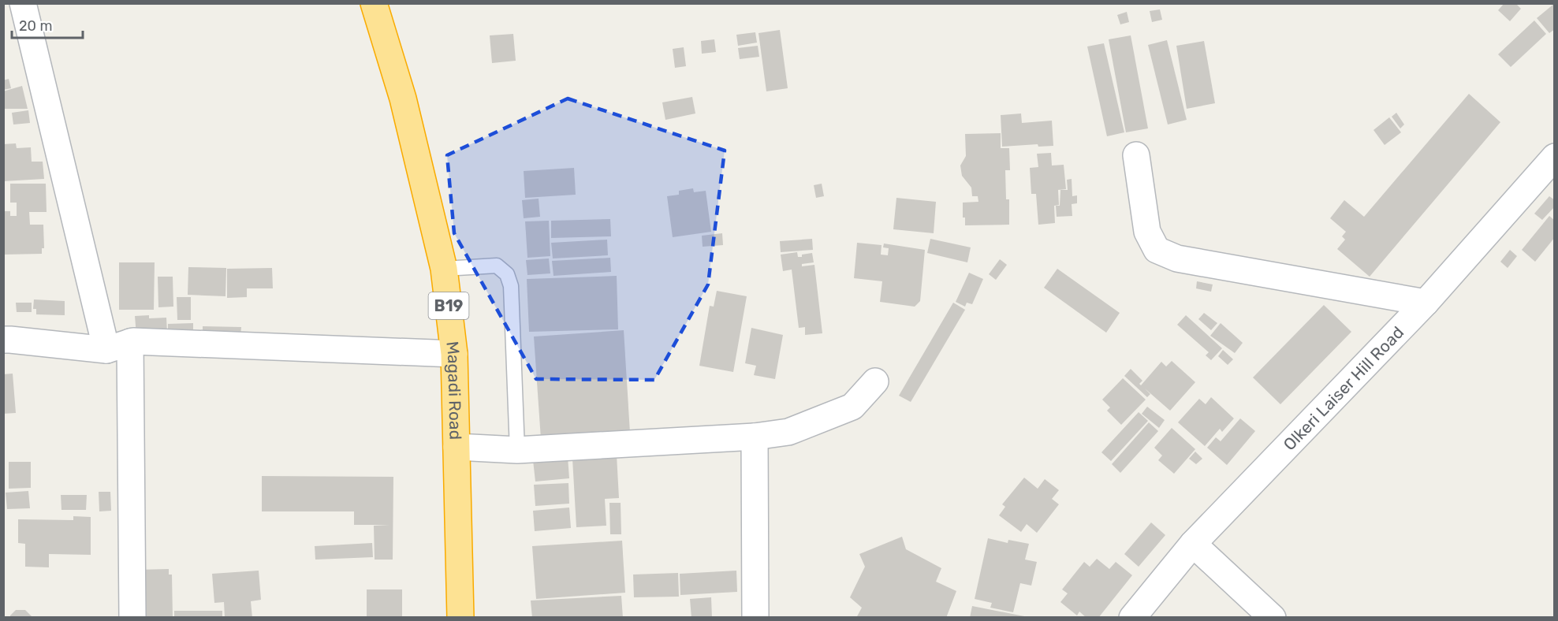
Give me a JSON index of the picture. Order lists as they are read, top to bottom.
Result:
{
  "streets": {
    "highway": ["B19", "Magadi Road"],
    "street": ["Olkeri Laiser Hill Road"]
  },
  "scale_bar": "20 m"
}
